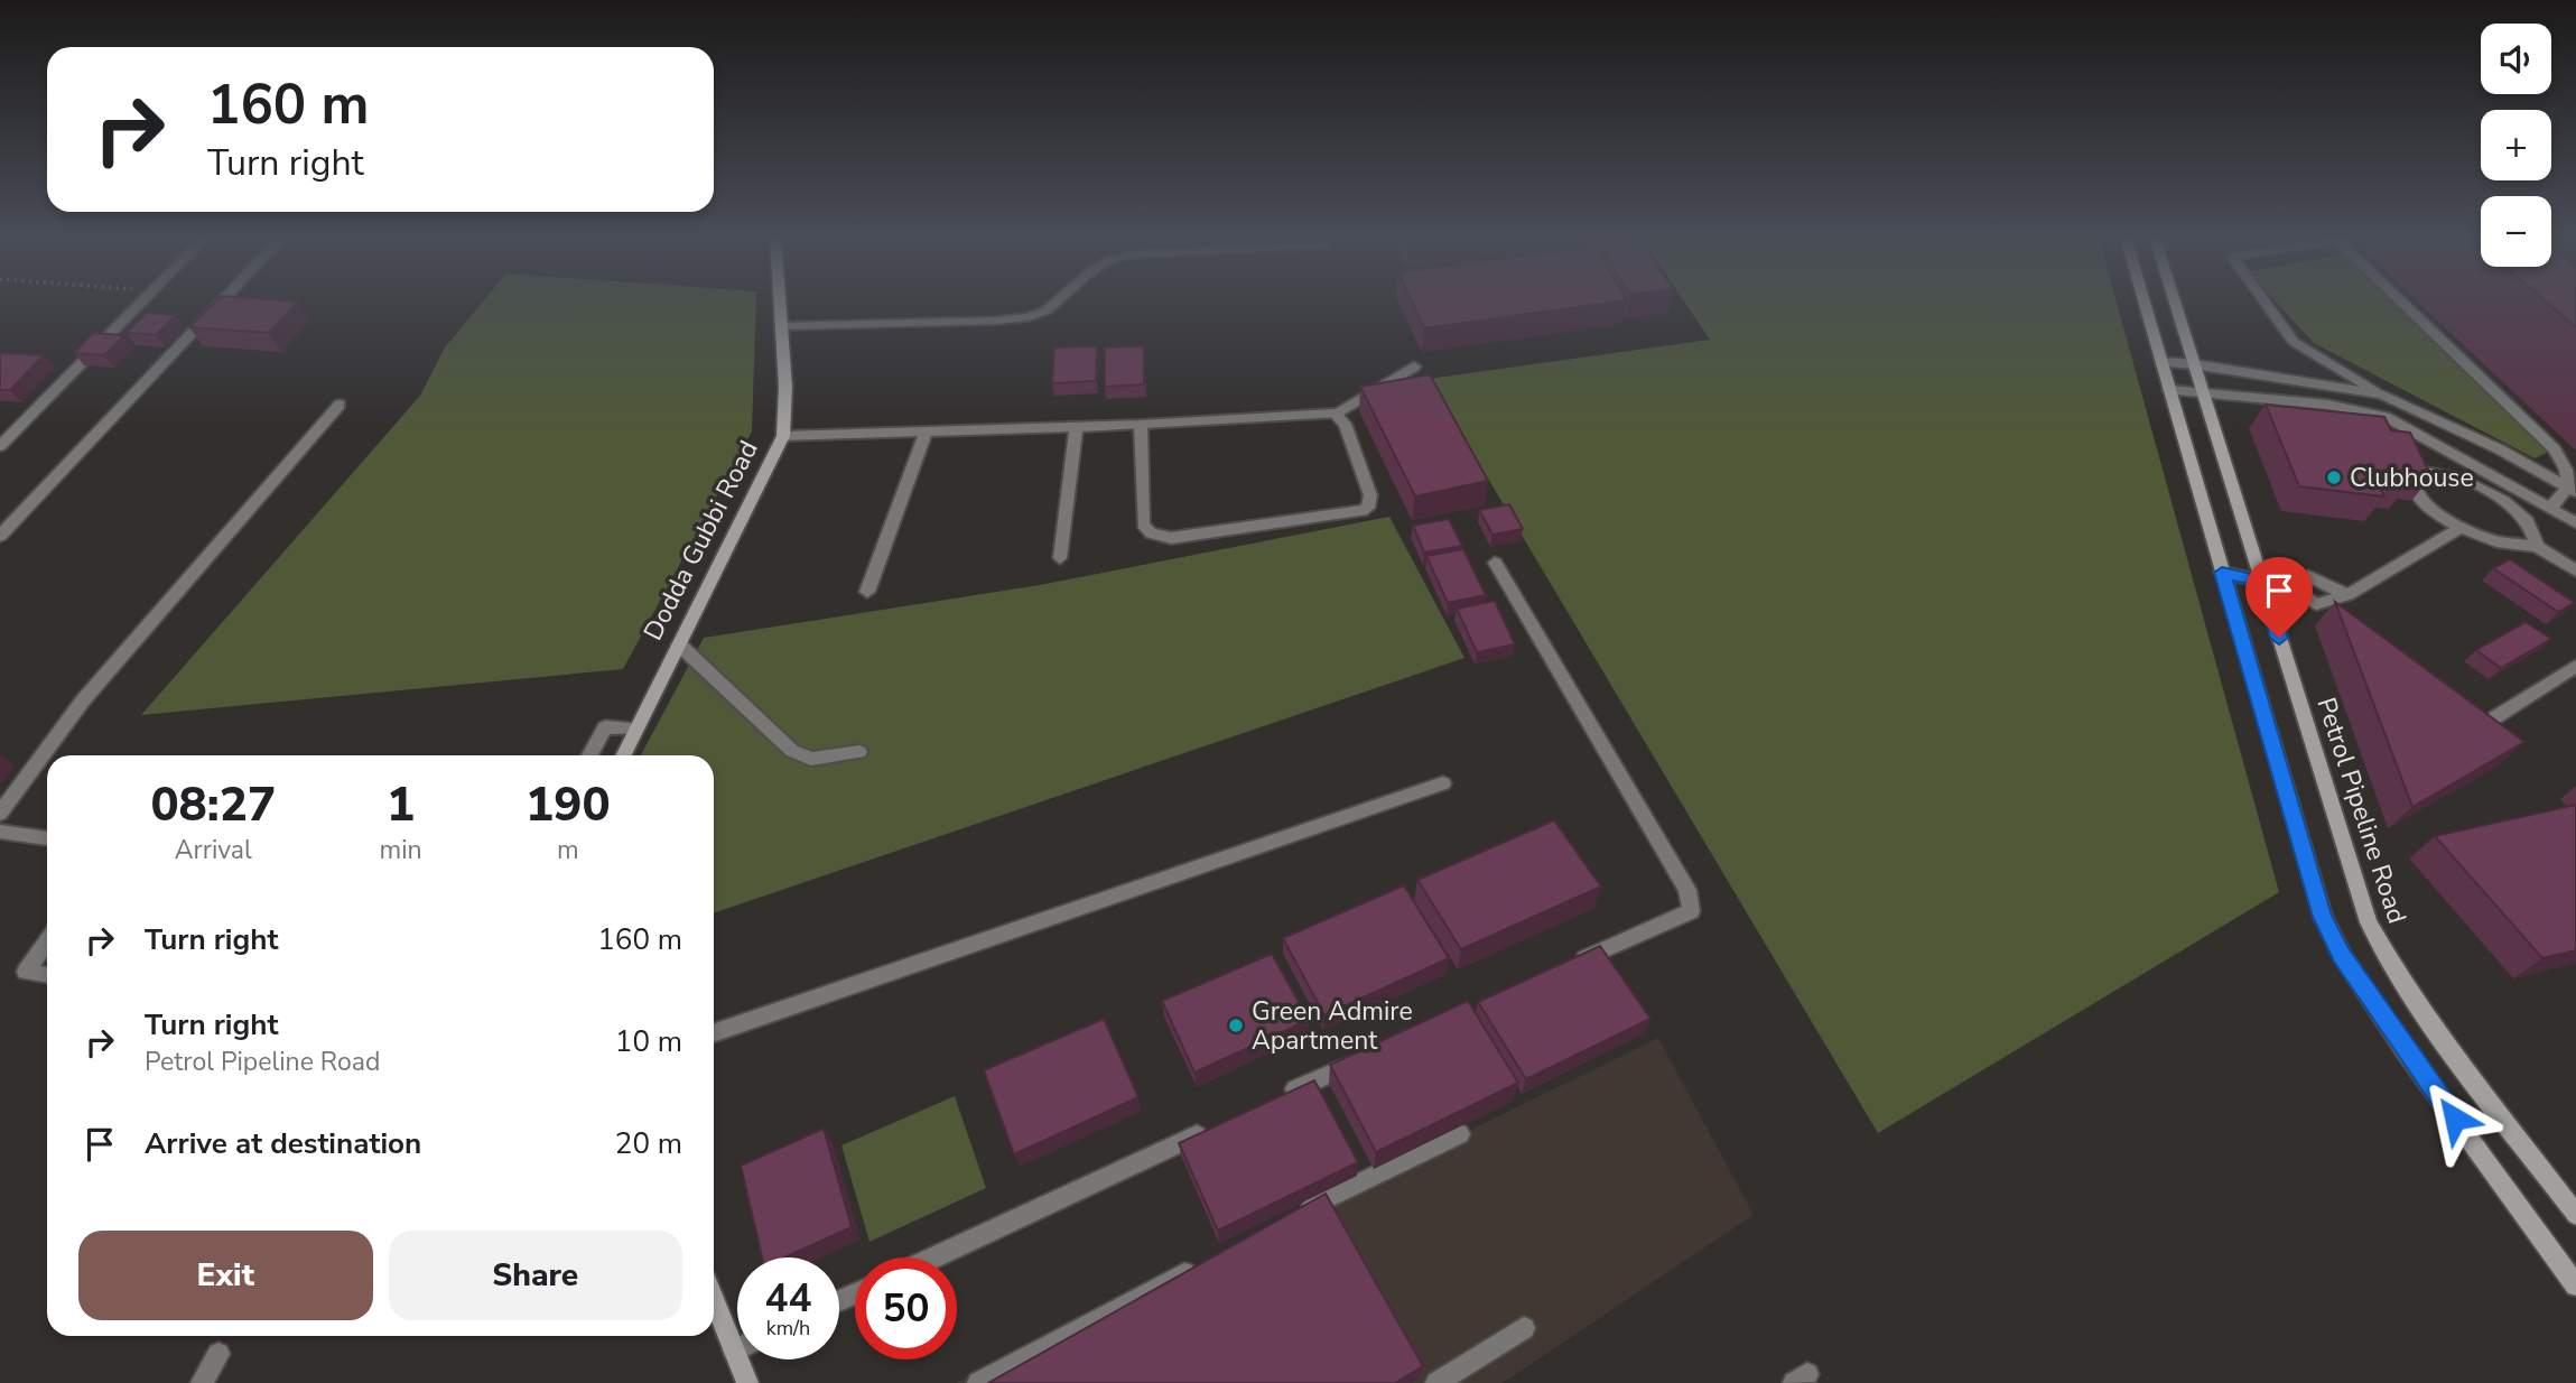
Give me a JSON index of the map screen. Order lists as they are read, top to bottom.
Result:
{
  "streets": {
    "main road": ["Dodda Gubbi Road", "Petrol Pipeline Road"]
  },
  "places": ["Clubhouse", "Green Admire Apartment"],
  "page": {
    "map_buttons": ["+", "−"],
    "turn": ["160 m", "Turn right"],
    "eta": [
      "08:27",
      "Arrival",
      "1",
      "min",
      "190",
      "m"
    ],
    "list": [
      {
        "name": "Turn right",
        "value": "160 m"
      },
      {
        "name": "Turn right",
        "note": "Petrol Pipeline Road",
        "value": "10 m"
      },
      {
        "name": "Arrive at destination",
        "value": "20 m"
      }
    ],
    "buttons": ["Exit", "Share"],
    "speed": "44 km/h",
    "limit": "50"
  }
}
